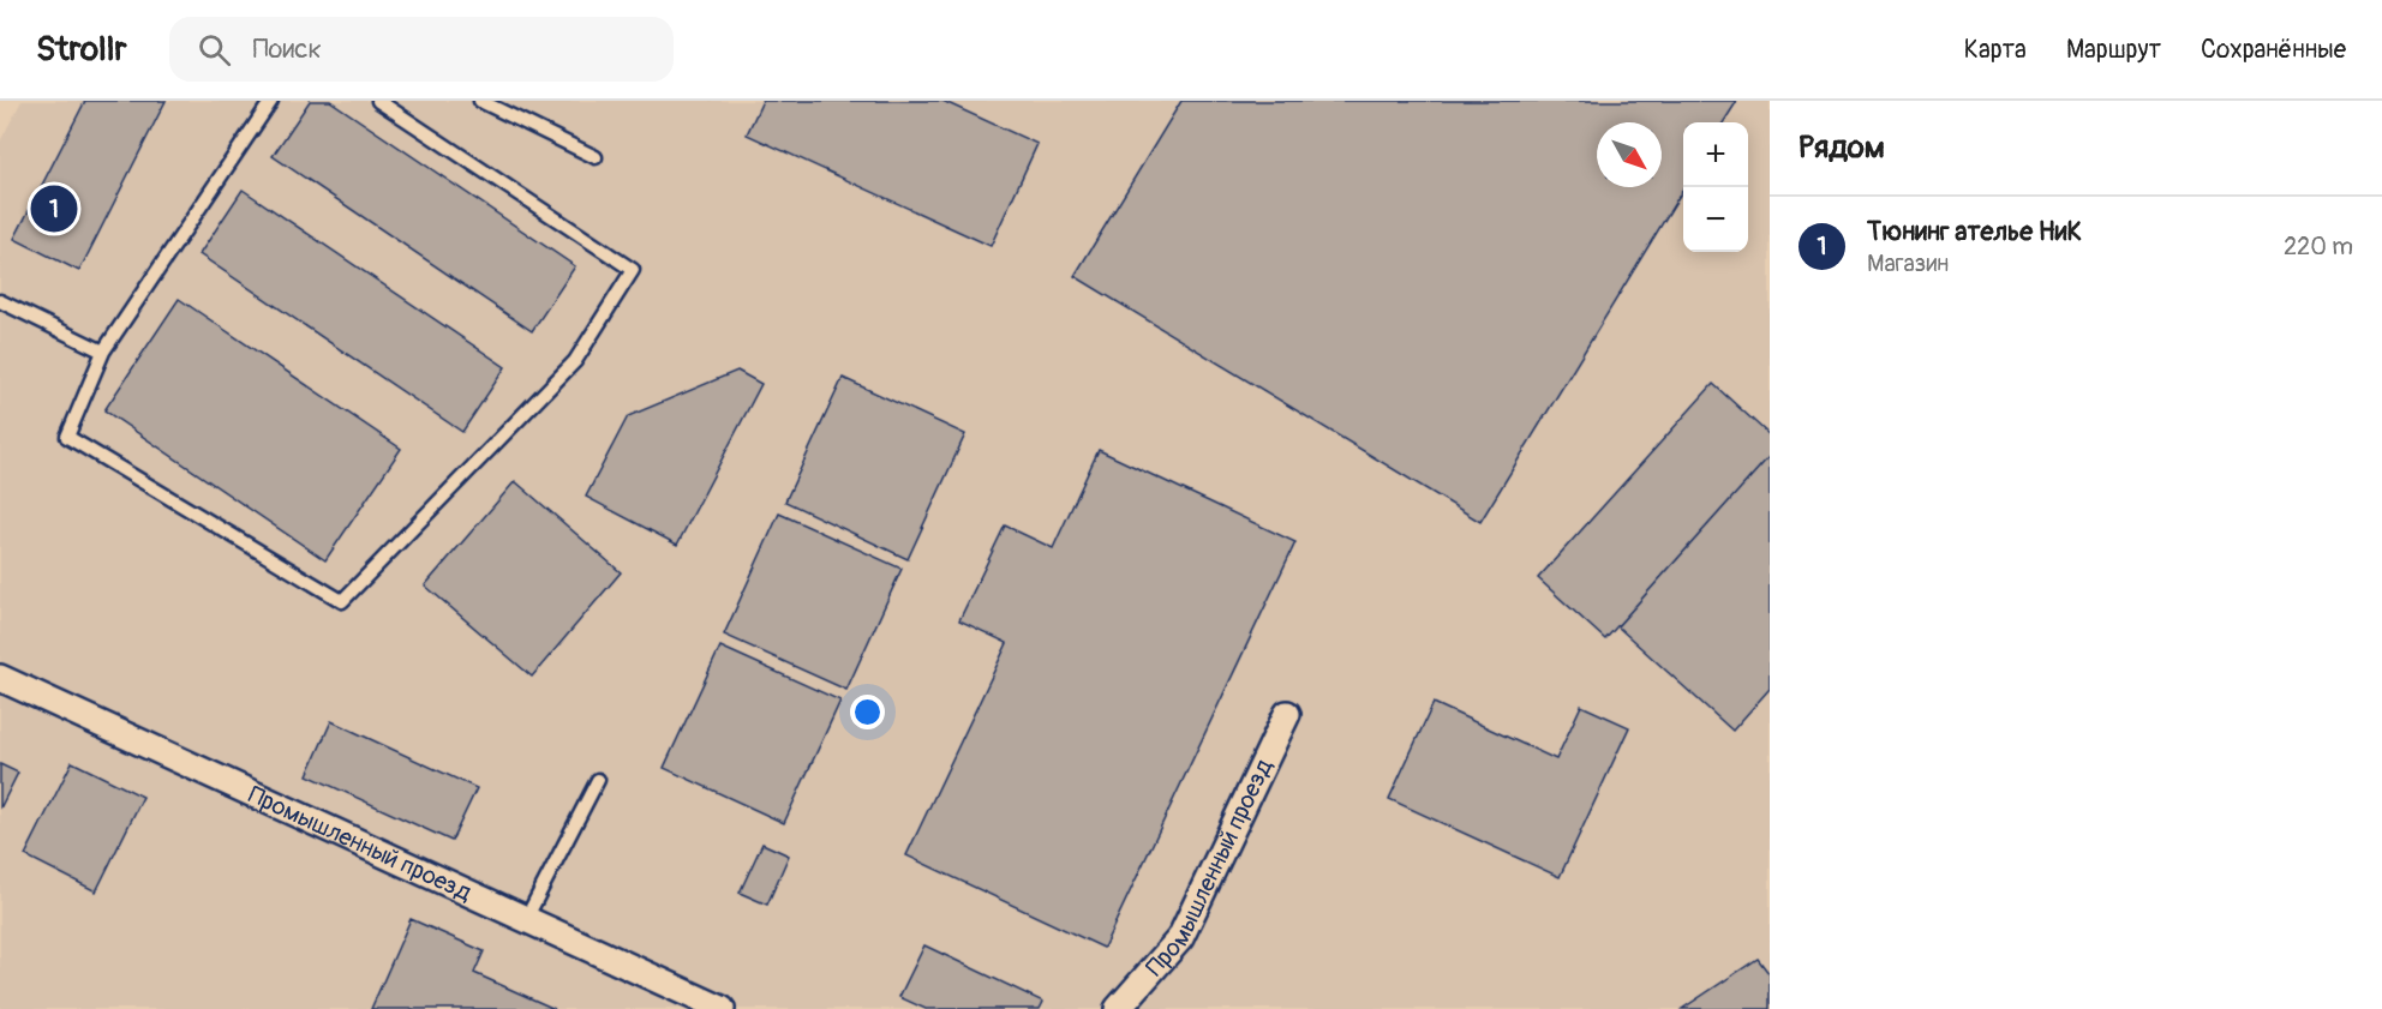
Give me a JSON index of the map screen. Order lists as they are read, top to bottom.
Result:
{
  "streets": {
    "street": ["Промышленный проезд"]
  },
  "north": "bottom right",
  "page": {
    "header": "Strollr",
    "search": "Поиск",
    "nav": ["Карта", "Маршрут", "Сохранённые"],
    "heading": "Рядом",
    "map_buttons": ["+", "−"],
    "pins": "1",
    "list": [
      {
        "mark": "1",
        "name": "Тюнинг ателье НиК",
        "note": "Магазин",
        "value": "220 m"
      }
    ]
  }
}
